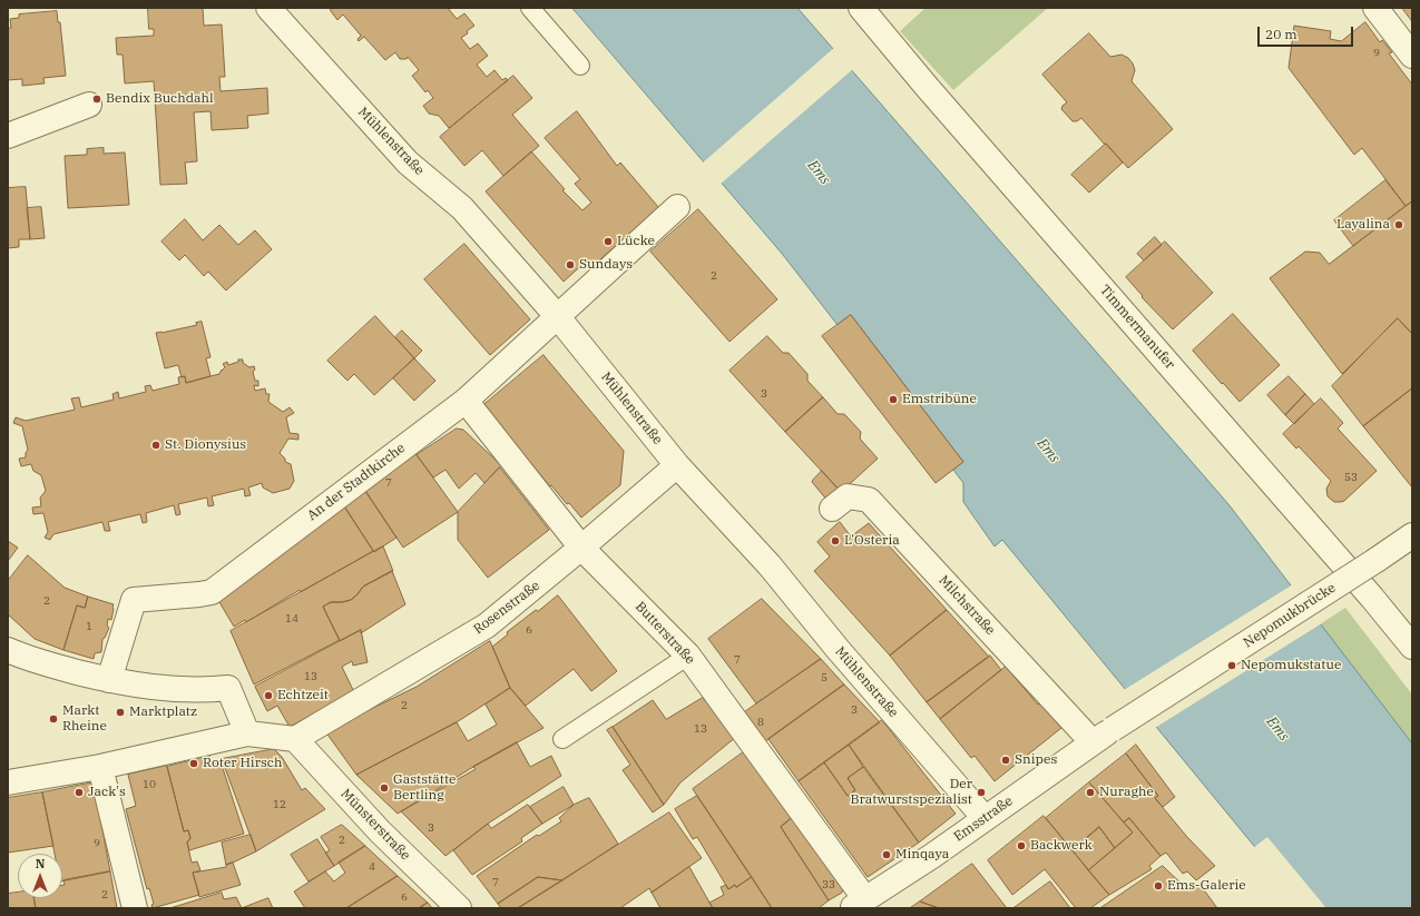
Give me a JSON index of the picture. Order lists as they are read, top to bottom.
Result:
{
  "streets": {
    "street": [
      "Mühlenstraße",
      "Timmermanufer",
      "An der Stadtkirche",
      "Milchstraße",
      "Rosenstraße",
      "Nepomukbrücke",
      "Butterstraße",
      "Emsstraße",
      "Münsterstraße"
    ]
  },
  "crossings": [
    ["Mühlenstraße", "An der Stadtkirche"],
    ["Mühlenstraße", "Rosenstraße"],
    ["Mühlenstraße", "Emsstraße"],
    ["An der Stadtkirche", "Butterstraße"],
    ["Milchstraße", "Emsstraße"],
    ["Rosenstraße", "Butterstraße"],
    ["Rosenstraße", "Münsterstraße"],
    ["Nepomukbrücke", "Emsstraße"],
    ["Butterstraße", "Emsstraße"]
  ],
  "water": ["Ems"],
  "places": [
    "Bendix Buchdahl",
    "Layalina",
    "Lücke",
    "Sundays",
    "Emstribüne",
    "St. Dionysius",
    "L'Osteria",
    "Nepomukstatue",
    "Echtzeit",
    "Marktplatz",
    "Markt Rheine",
    "Snipes",
    "Roter Hirsch",
    "Gaststätte Bertling",
    "Jack's",
    "Der Bratwurstspezialist",
    "Nuraghe",
    "Backwerk",
    "Minqaya",
    "Ems-Galerie"
  ],
  "house_numbers": [
    "9",
    "2",
    "3",
    "53",
    "7",
    "2",
    "14",
    "1",
    "6",
    "7",
    "13",
    "5",
    "2",
    "3",
    "8",
    "13",
    "10",
    "12",
    "3",
    "2",
    "9",
    "4",
    "7",
    "33",
    "2",
    "6"
  ],
  "scale_bar": "20 m",
  "north": "top"
}
